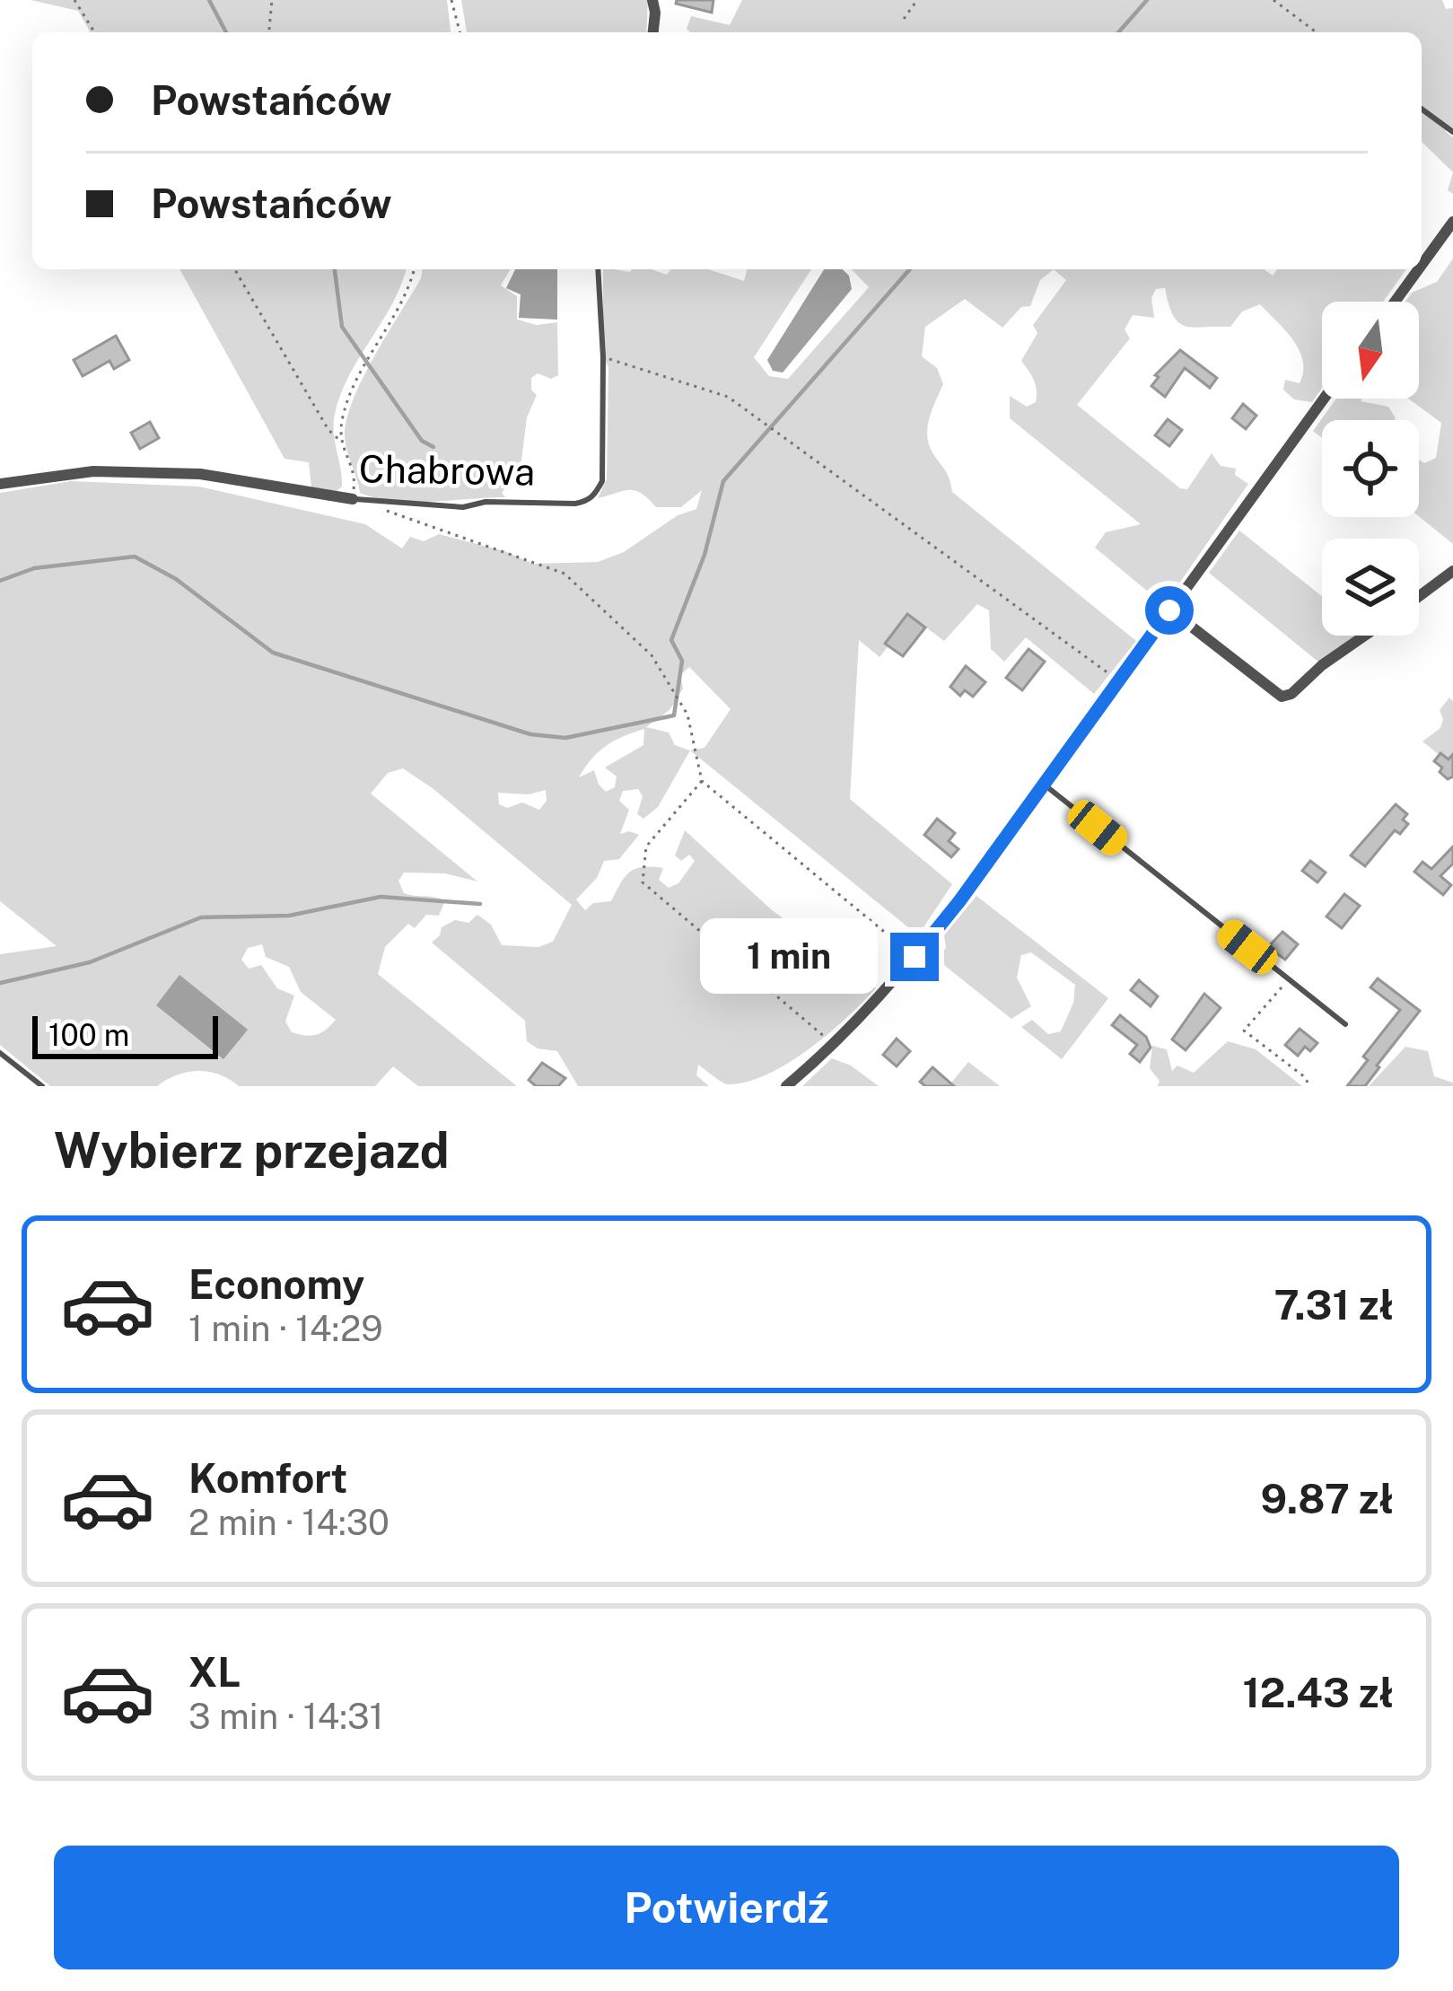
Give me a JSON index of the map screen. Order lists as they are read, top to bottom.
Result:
{
  "streets": {
    "street": ["Chabrowa"]
  },
  "scale_bar": "100 m",
  "north": "bottom",
  "page": {
    "banner": ["Powstańców", "Powstańców"],
    "bubble": "1 min",
    "scale": "100 m",
    "heading": "Wybierz przejazd",
    "list": [
      {
        "name": "Economy",
        "note": "1 min · 14:29",
        "value": "7.31 zł"
      },
      {
        "name": "Komfort",
        "note": "2 min · 14:30",
        "value": "9.87 zł"
      },
      {
        "name": "XL",
        "note": "3 min · 14:31",
        "value": "12.43 zł"
      }
    ],
    "buttons": "Potwierdź"
  }
}
